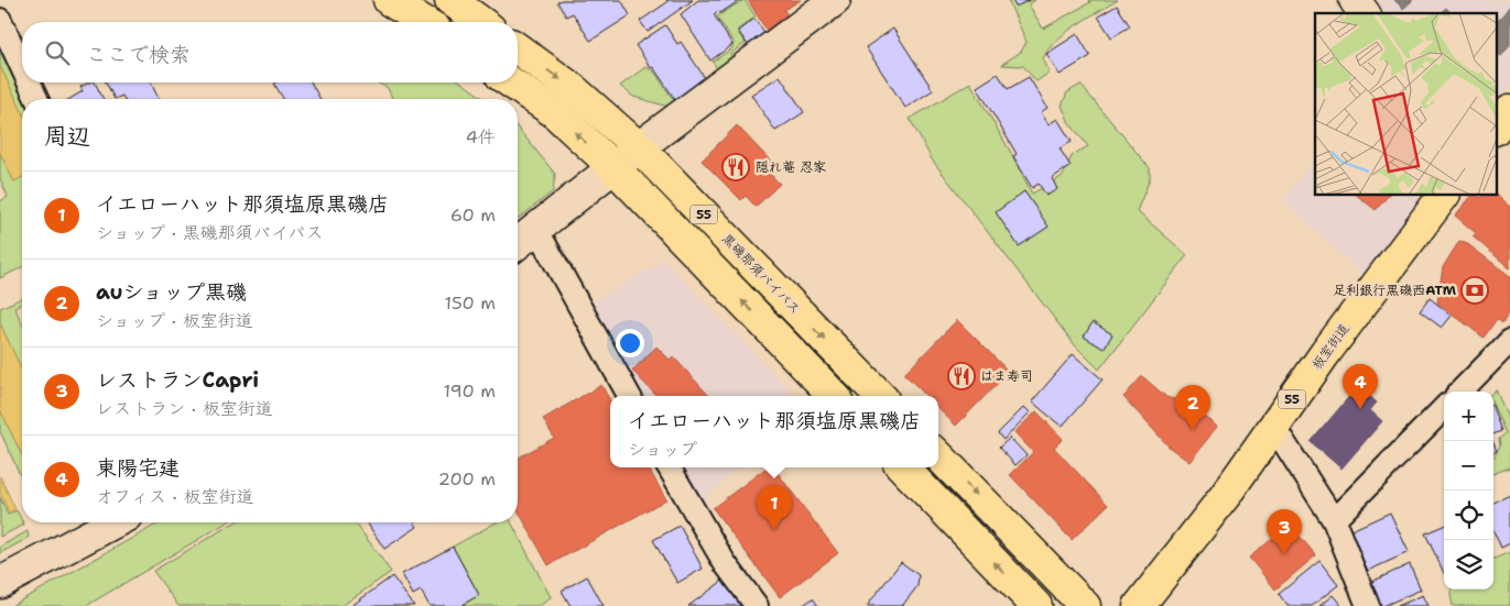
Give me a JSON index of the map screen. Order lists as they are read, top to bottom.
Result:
{
  "streets": {
    "main road": ["55", "黒磯那須バイパス", "板室街道"]
  },
  "places": {
    "restaurant": ["隠れ菴 忍家", "はま寿司"],
    "bank": ["足利銀行黒磯西ATM"]
  },
  "page": {
    "search": "ここで検索",
    "heading": ["周辺", "4件"],
    "list": [
      {
        "mark": "1",
        "name": "イエローハット那須塩原黒磯店",
        "note": "ショップ · 黒磯那須バイパス",
        "value": "60 m"
      },
      {
        "mark": "2",
        "name": "auショップ黒磯",
        "note": "ショップ · 板室街道",
        "value": "150 m"
      },
      {
        "mark": "3",
        "name": "レストランCapri",
        "note": "レストラン · 板室街道",
        "value": "190 m"
      },
      {
        "mark": "4",
        "name": "東陽宅建",
        "note": "オフィス · 板室街道",
        "value": "200 m"
      }
    ],
    "pins": [
      "4",
      "2",
      "1",
      "3"
    ],
    "map_buttons": ["+", "−"],
    "popup": ["イエローハット那須塩原黒磯店", "ショップ"]
  }
}
